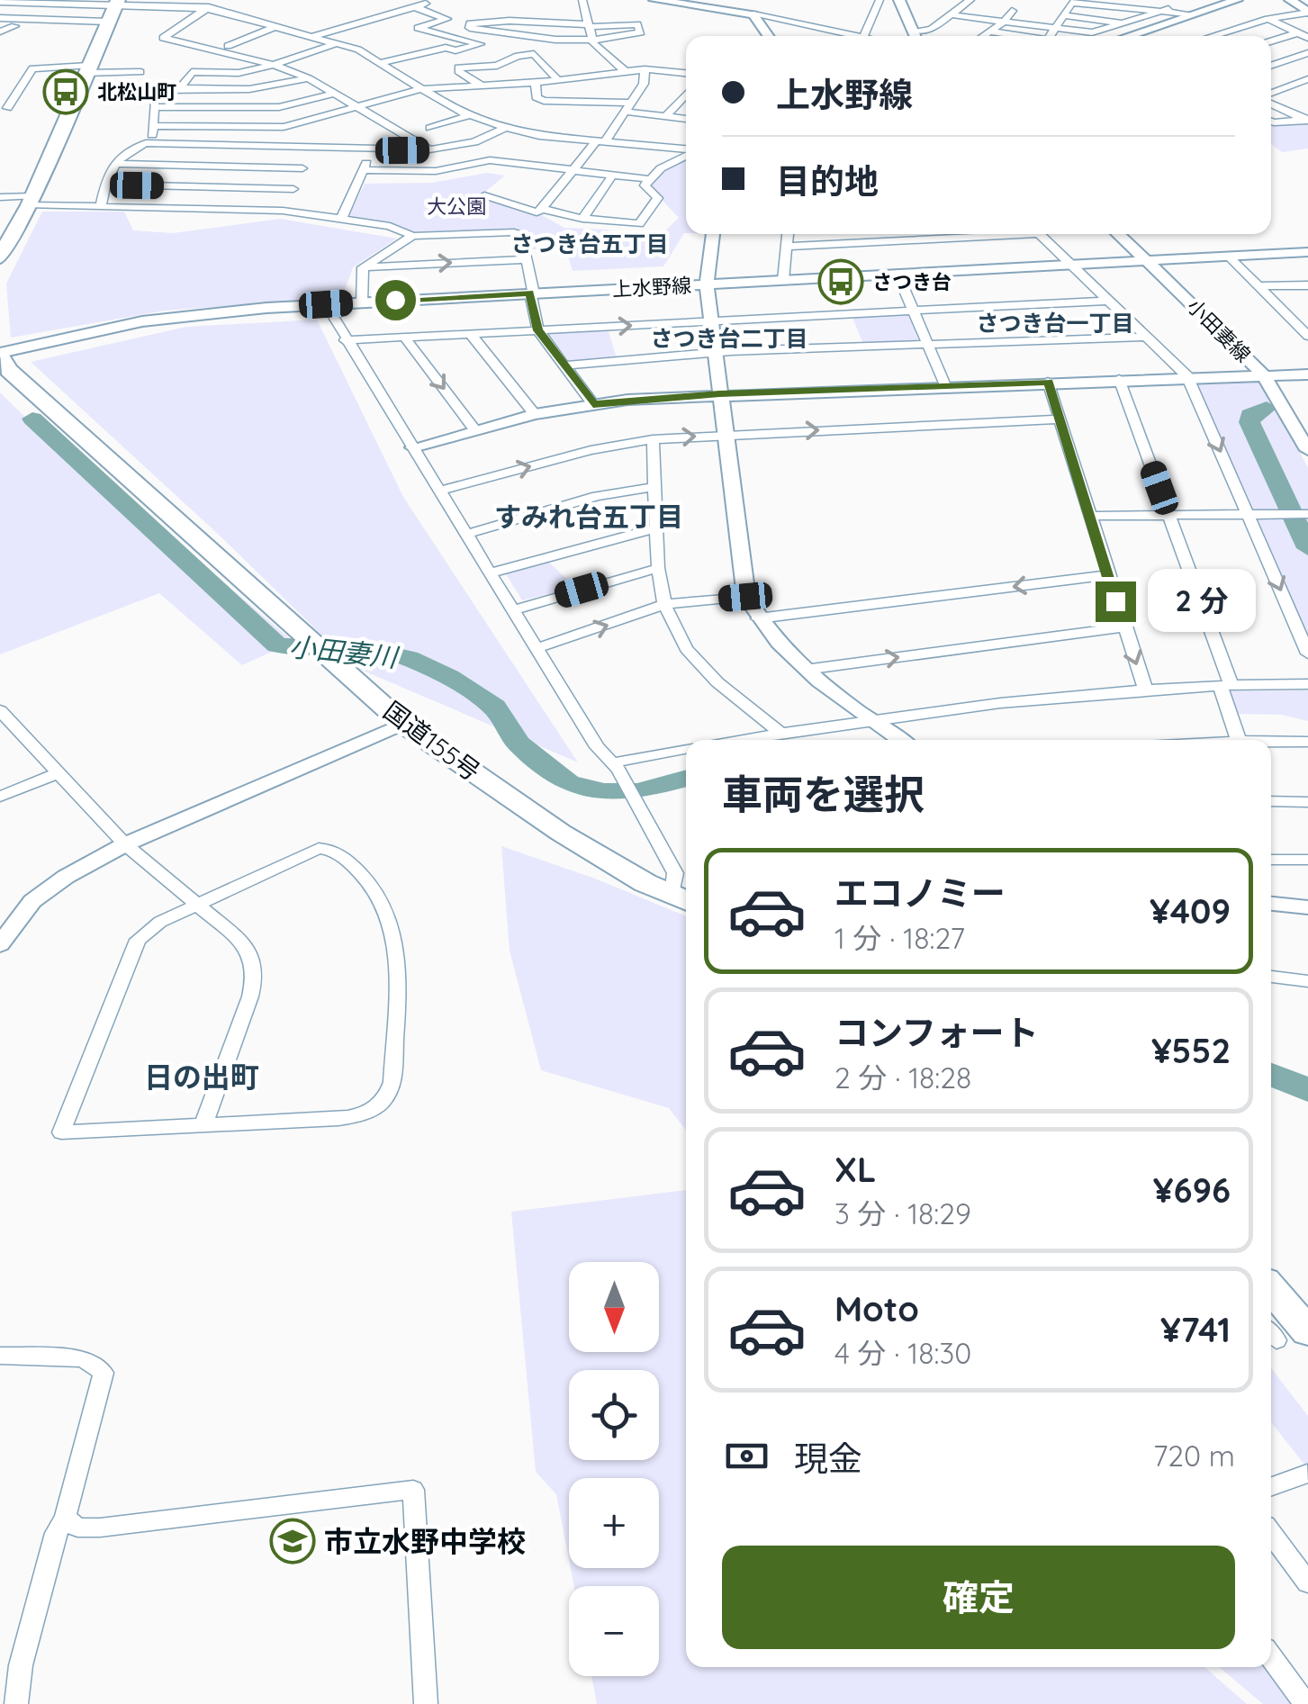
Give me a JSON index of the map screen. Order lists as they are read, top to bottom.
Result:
{
  "streets": {
    "highway": ["国道155号"],
    "street": ["上水野線", "小田妻線"]
  },
  "crossings": [
    ["上水野線", "小田妻線"],
    ["上水野線", "国道155号"]
  ],
  "districts": [
    "さつき台五丁目",
    "さつき台一丁目",
    "さつき台二丁目",
    "すみれ台五丁目",
    "日の出町"
  ],
  "water": ["小田妻川"],
  "parks": ["大公園"],
  "places": {
    "bus stop": ["北松山町", "さつき台"],
    "school or university": ["市立水野中学校"]
  },
  "north": "bottom",
  "page": {
    "banner": ["上水野線", "目的地"],
    "bubble": "2 分",
    "heading": "車両を選択",
    "list": [
      {
        "name": "エコノミー",
        "note": "1 分 · 18:27",
        "value": "¥409"
      },
      {
        "name": "コンフォート",
        "note": "2 分 · 18:28",
        "value": "¥552"
      },
      {
        "name": "XL",
        "note": "3 分 · 18:29",
        "value": "¥696"
      },
      {
        "name": "Moto",
        "note": "4 分 · 18:30",
        "value": "¥741"
      }
    ],
    "map_buttons": ["+", "−"],
    "pay": ["現金", "720 m"],
    "buttons": "確定"
  }
}
